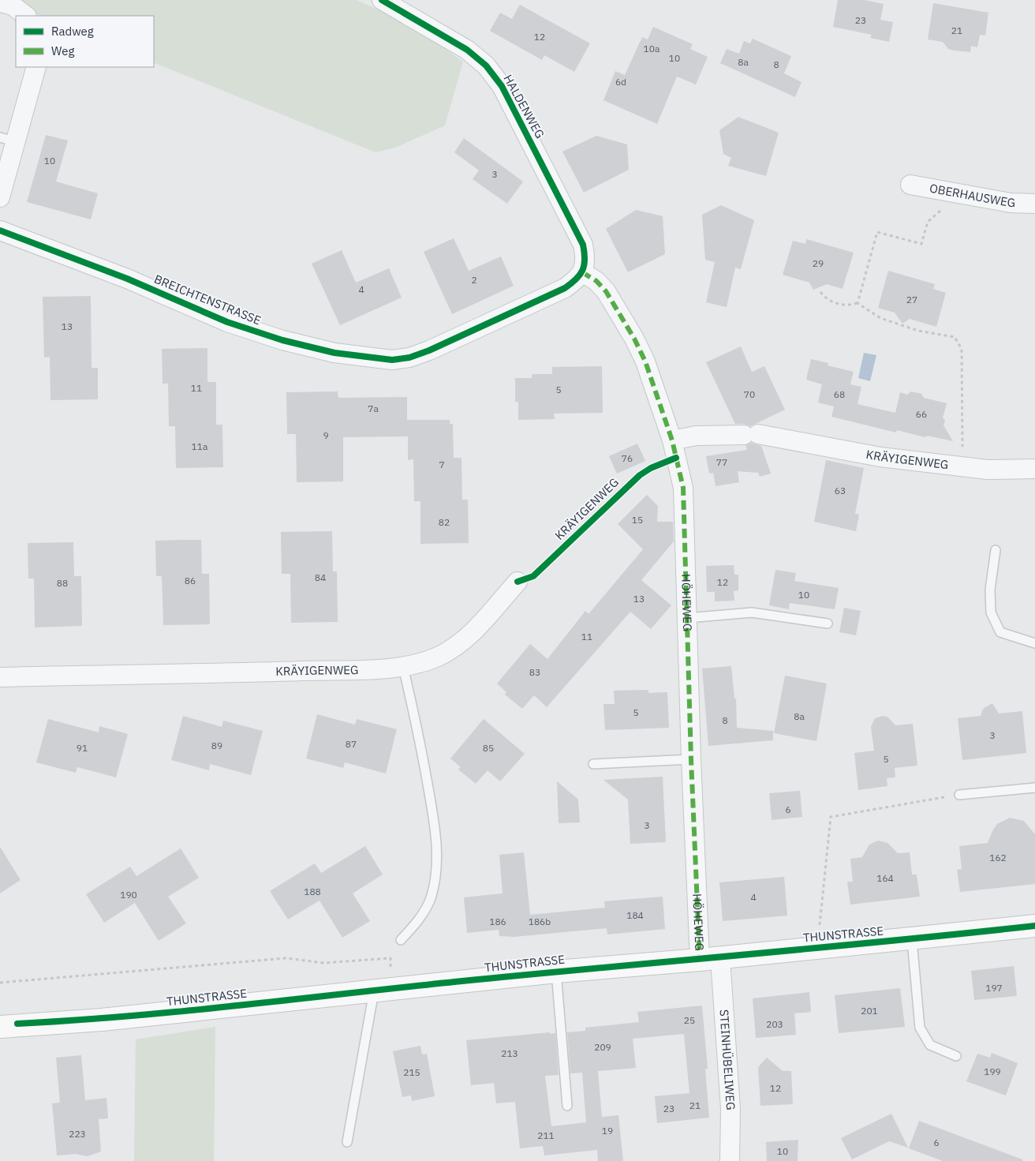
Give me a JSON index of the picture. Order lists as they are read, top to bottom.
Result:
{
  "streets": {
    "main road": ["THUNSTRASSE"],
    "street": [
      "HALDENWEG",
      "OBERHAUSWEG",
      "BREICHTENSTRASSE",
      "KRÄYIGENWEG",
      "HÖHEWEG",
      "STEINHÜBELIWEG"
    ]
  },
  "crossings": [
    ["HALDENWEG", "BREICHTENSTRASSE"],
    ["HALDENWEG", "HÖHEWEG"],
    ["BREICHTENSTRASSE", "HÖHEWEG"],
    ["KRÄYIGENWEG", "HÖHEWEG"],
    ["HÖHEWEG", "THUNSTRASSE"],
    ["HÖHEWEG", "STEINHÜBELIWEG"],
    ["THUNSTRASSE", "STEINHÜBELIWEG"]
  ],
  "house_numbers": [
    "23",
    "21",
    "12",
    "10a",
    "10",
    "8a",
    "8",
    "6d",
    "10",
    "3",
    "29",
    "2",
    "4",
    "27",
    "13",
    "11",
    "5",
    "70",
    "68",
    "7a",
    "66",
    "9",
    "11a",
    "76",
    "77",
    "7",
    "63",
    "15",
    "82",
    "84",
    "86",
    "12",
    "88",
    "10",
    "13",
    "11",
    "83",
    "5",
    "8a",
    "8",
    "3",
    "87",
    "89",
    "91",
    "85",
    "5",
    "6",
    "3",
    "162",
    "164",
    "188",
    "190",
    "4",
    "184",
    "186",
    "186b",
    "197",
    "201",
    "25",
    "203",
    "209",
    "213",
    "199",
    "215",
    "12",
    "21",
    "23",
    "19",
    "223",
    "211",
    "6",
    "10"
  ],
  "legend": ["Radweg", "Weg"]
}
